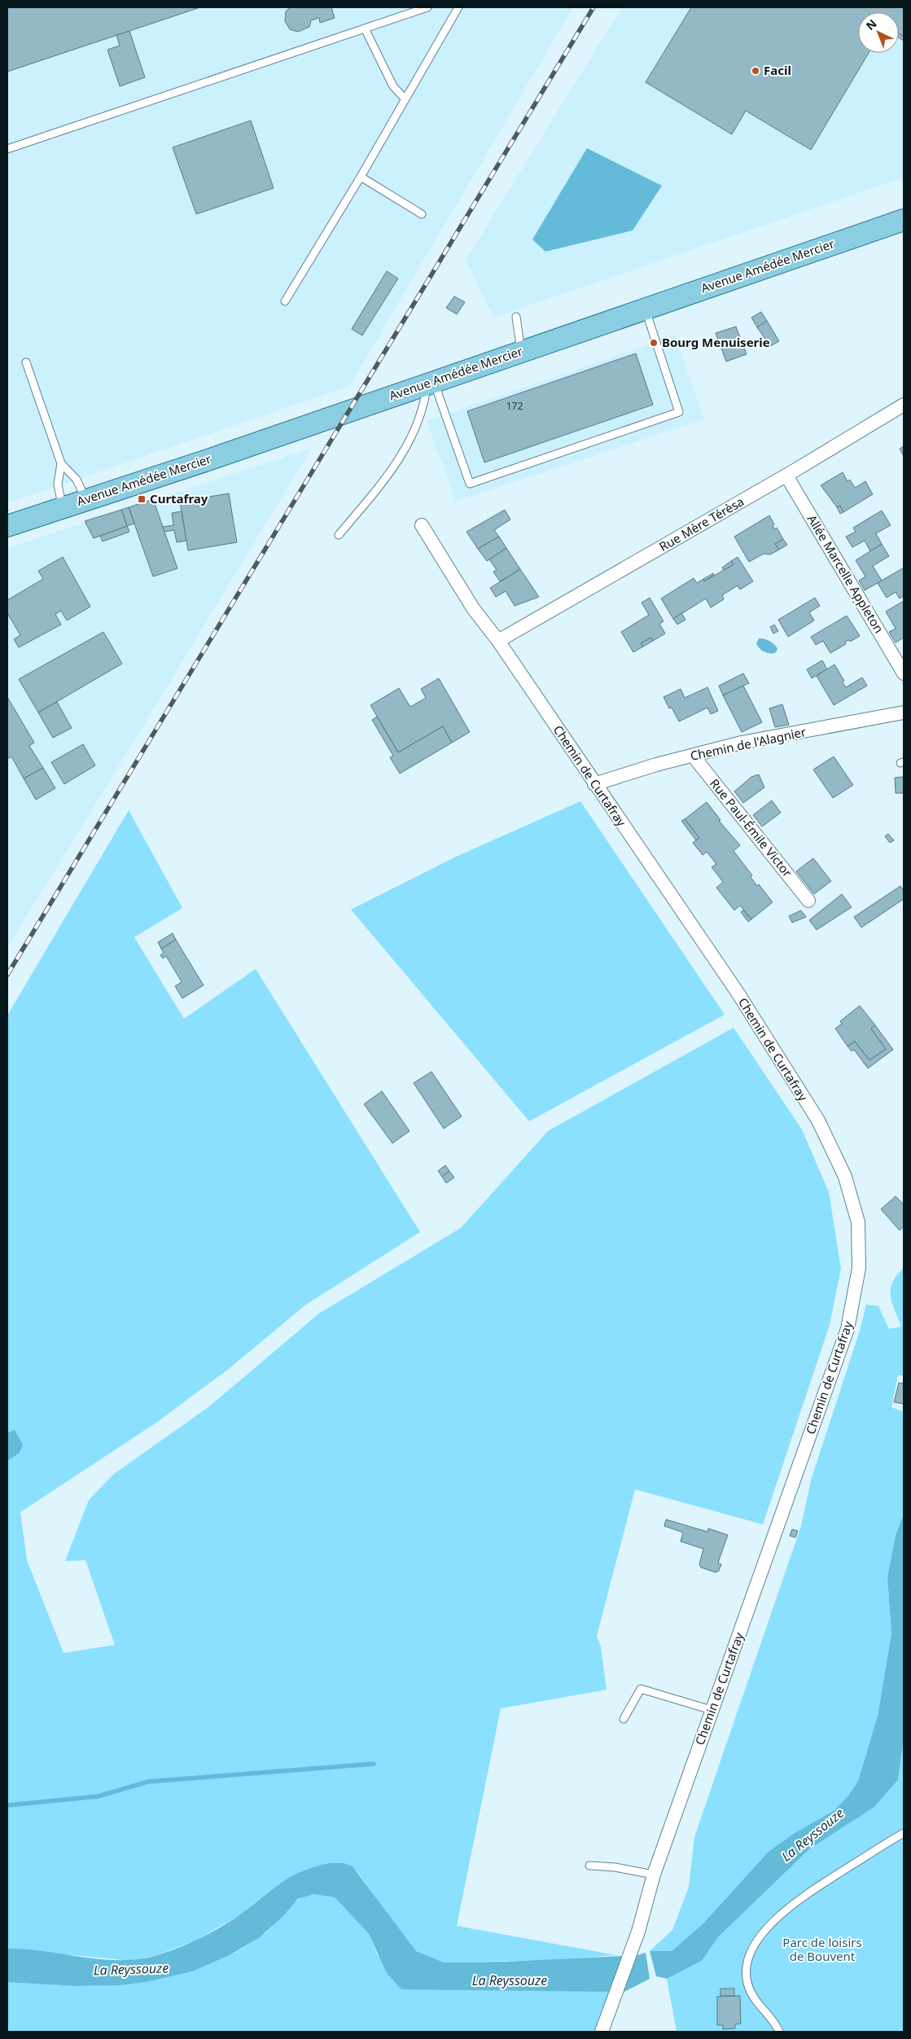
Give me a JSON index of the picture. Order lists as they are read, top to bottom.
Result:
{
  "streets": {
    "main road": ["Avenue Amédée Mercier"],
    "street": [
      "Rue Mère Térèsa",
      "Allée Marcelle Appleton",
      "Chemin de l'Alagnier",
      "Chemin de Curtafray",
      "Rue Paul-Émile Victor"
    ]
  },
  "crossings": [
    ["Rue Mère Térèsa", "Allée Marcelle Appleton"],
    ["Rue Mère Térèsa", "Chemin de Curtafray"],
    ["Chemin de l'Alagnier", "Chemin de Curtafray"],
    ["Chemin de l'Alagnier", "Rue Paul-Émile Victor"]
  ],
  "water": ["La Reyssouze"],
  "parks": ["Parc de loisirs de Bouvent"],
  "places": {
    "other": ["Facil", "Bourg Menuiserie"],
    "transit": ["Curtafray"]
  },
  "house_numbers": ["172"],
  "north": "top left"
}
